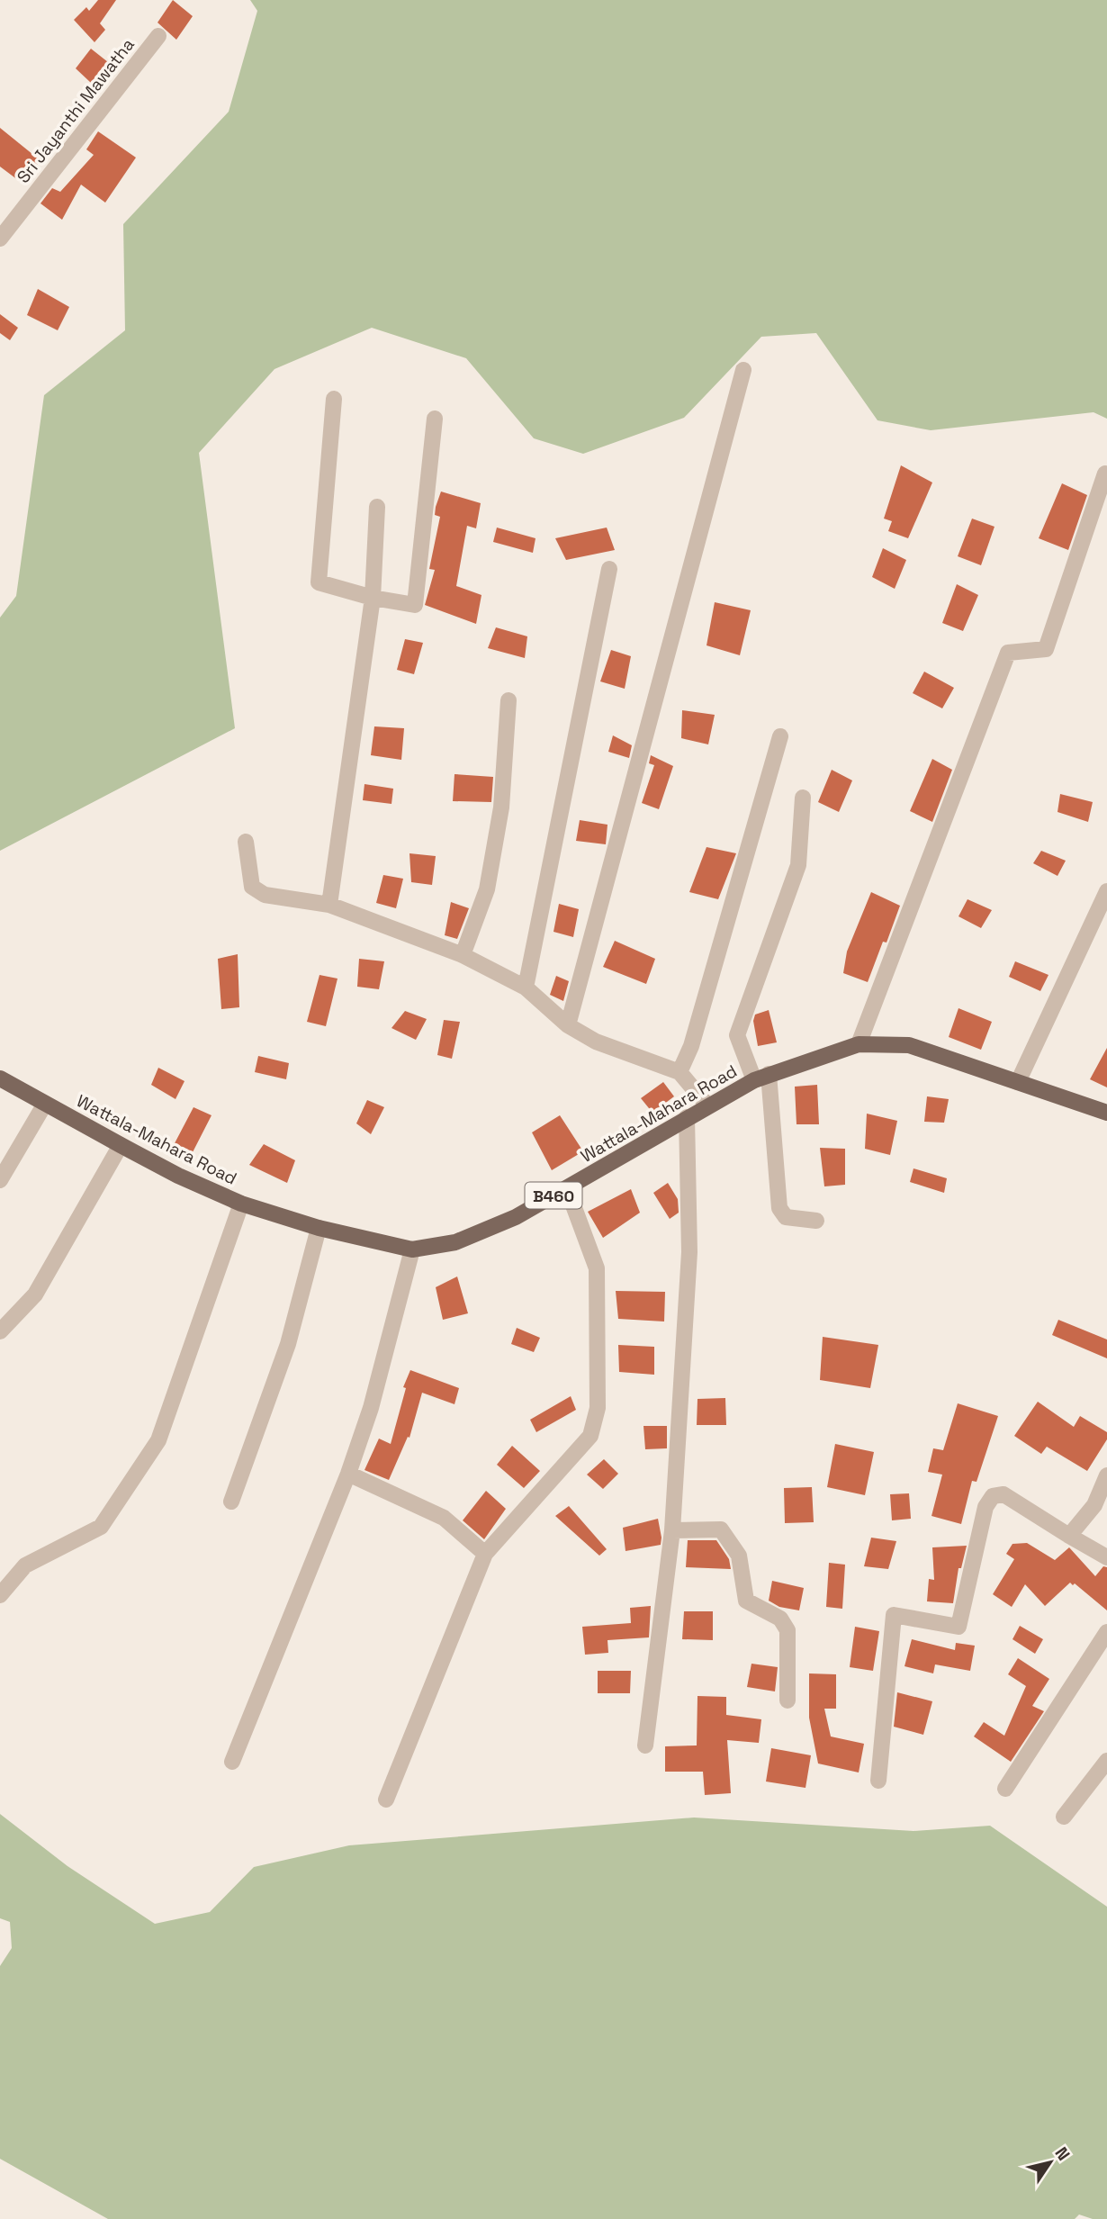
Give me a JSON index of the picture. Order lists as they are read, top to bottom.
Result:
{
  "streets": {
    "main road": ["Wattala-Mahara Road", "B460"],
    "street": ["Sri Jayanthi Mawatha"]
  },
  "north": "top right"
}
